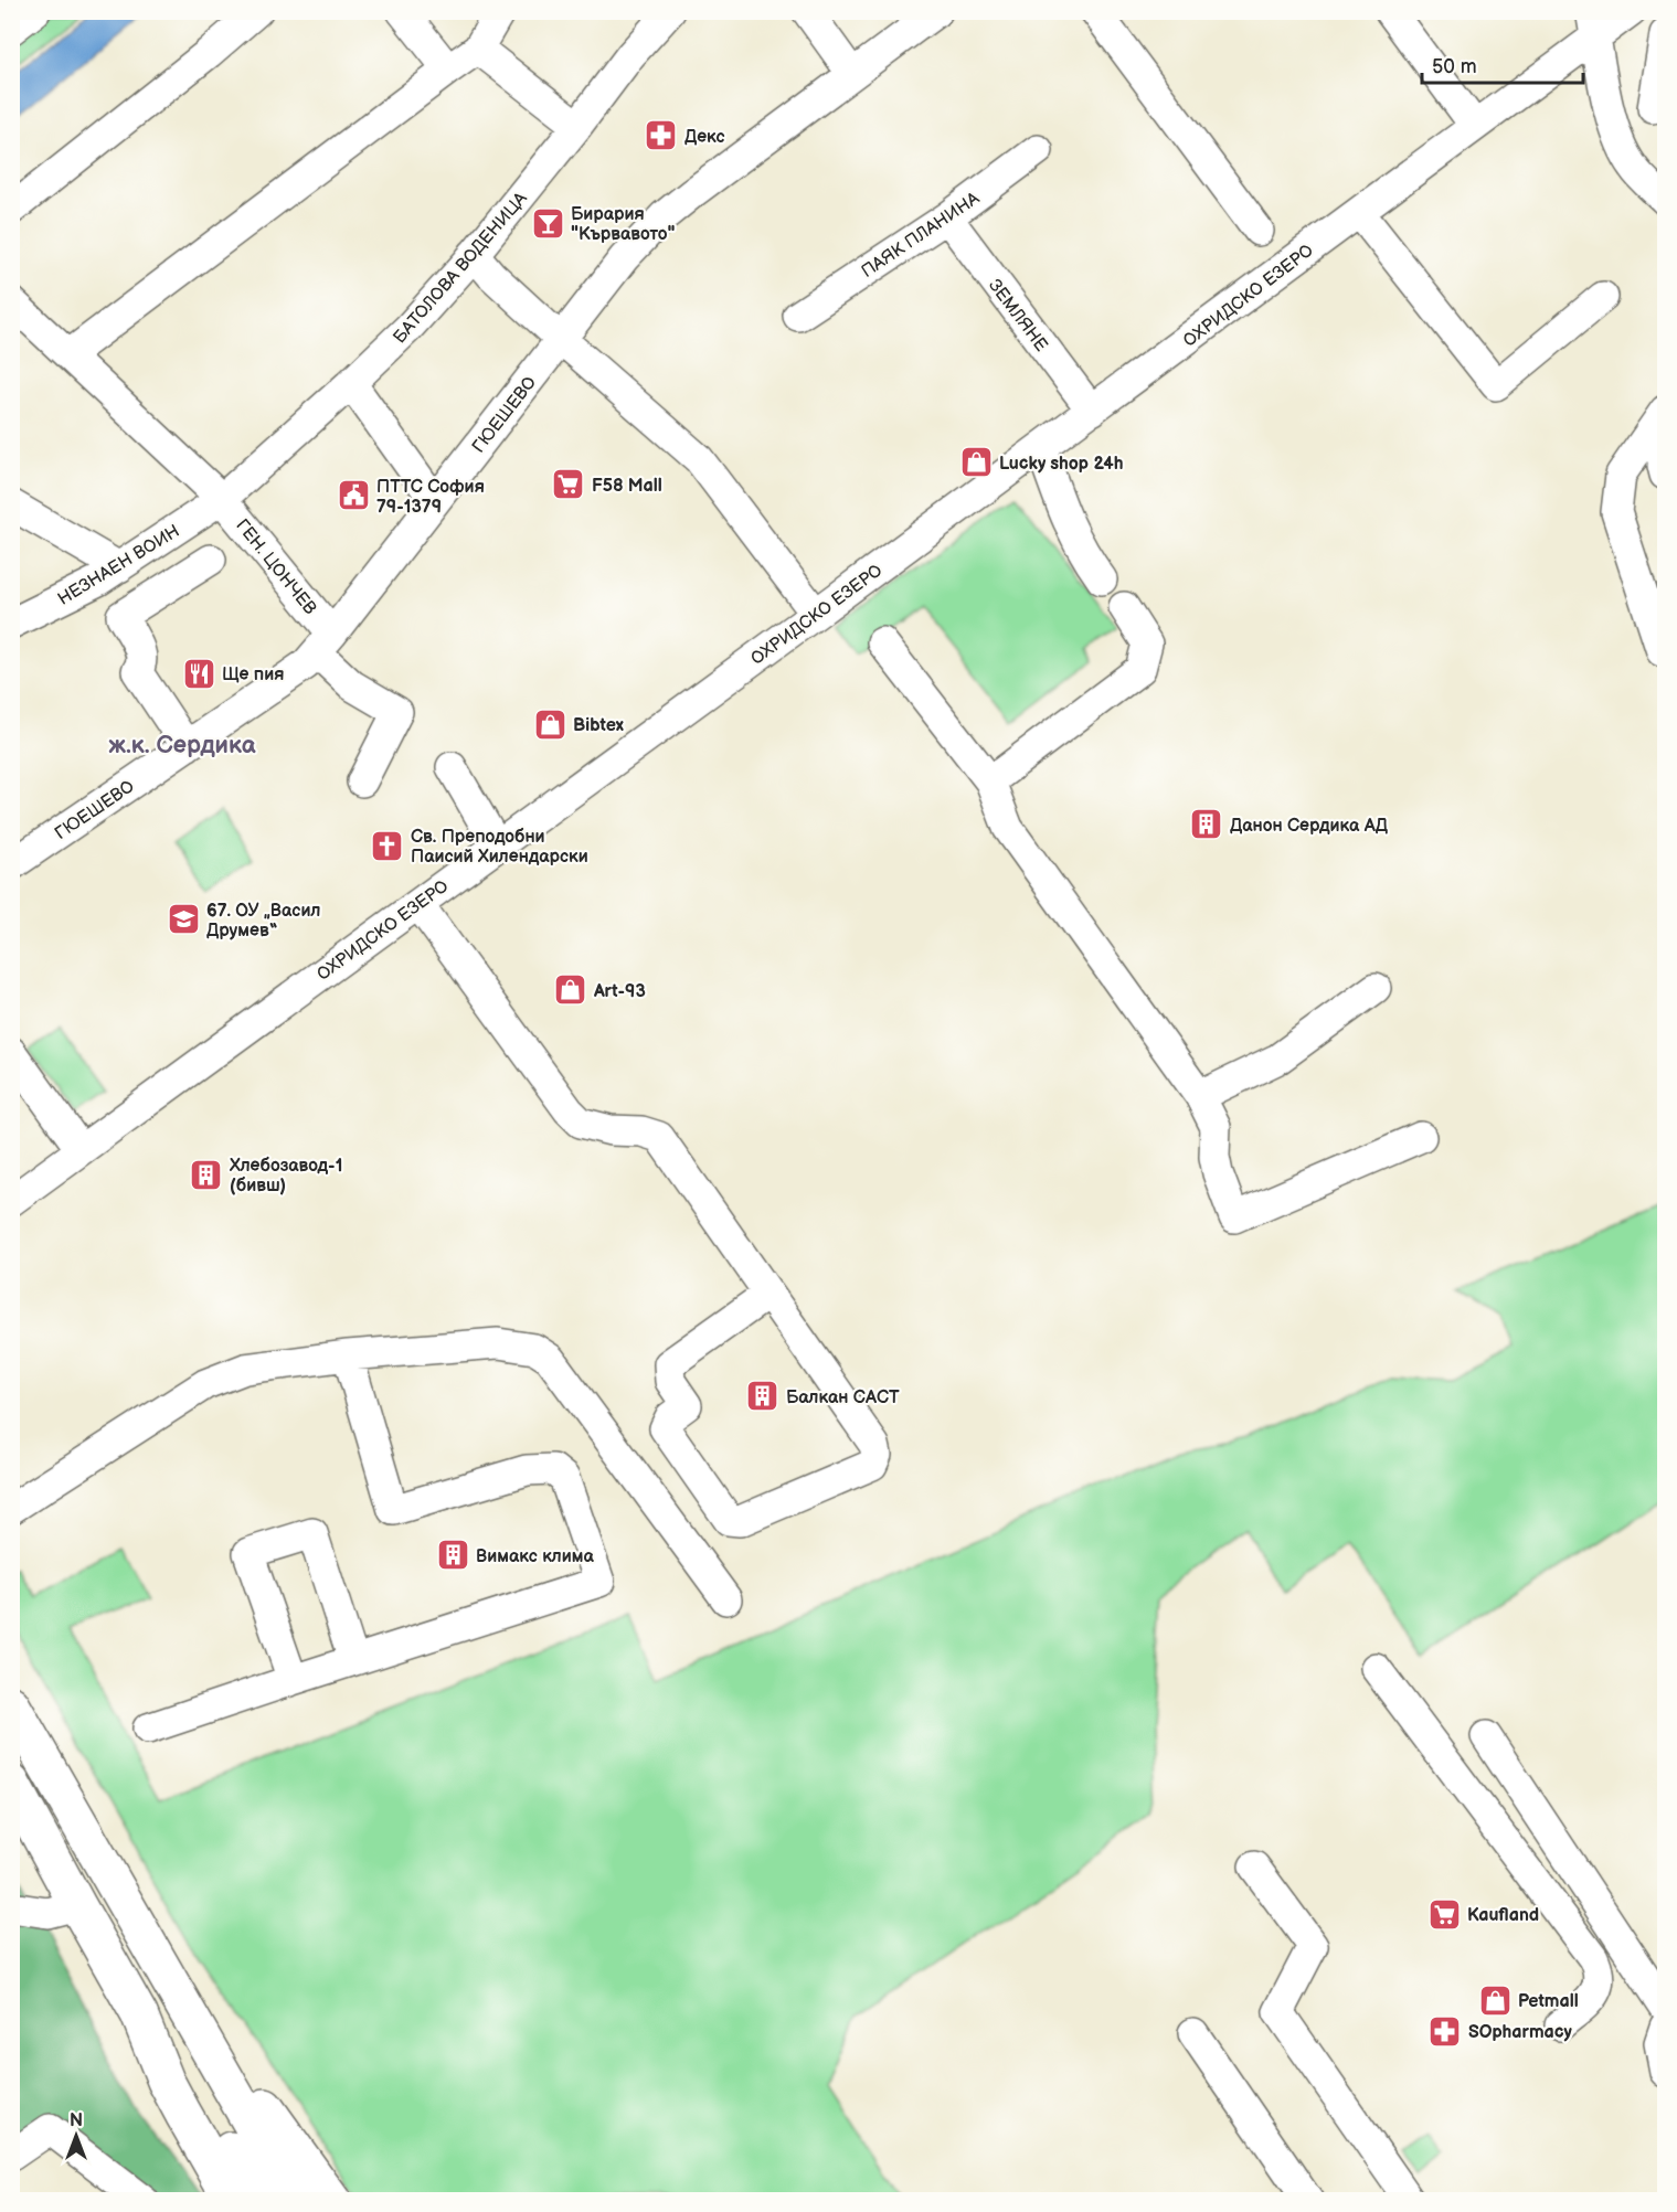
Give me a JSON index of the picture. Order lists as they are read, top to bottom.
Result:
{
  "streets": {
    "street": [
      "ПАЯК ПЛАНИНА",
      "БАТОЛОВА ВОДЕНИЦА",
      "ОХРИДСКО ЕЗЕРО",
      "ЗЕМЛЯНЕ",
      "ГЮЕШЕВО",
      "НЕЗНАЕН ВОИН",
      "ГЕН. ЦОНЧЕВ"
    ]
  },
  "crossings": [
    ["ПАЯК ПЛАНИНА", "ЗЕМЛЯНЕ"],
    ["БАТОЛОВА ВОДЕНИЦА", "НЕЗНАЕН ВОИН"],
    ["БАТОЛОВА ВОДЕНИЦА", "ГЕН. ЦОНЧЕВ"],
    ["ОХРИДСКО ЕЗЕРО", "ЗЕМЛЯНЕ"],
    ["ГЮЕШЕВО", "ГЕН. ЦОНЧЕВ"],
    ["НЕЗНАЕН ВОИН", "ГЕН. ЦОНЧЕВ"]
  ],
  "districts": ["ж.к. Сердика"],
  "places": {
    "pharmacy": ["Декс", "SOpharmacy"],
    "bar": ["Бирария \"Кървавото\""],
    "shop": [
      "Lucky shop 24h",
      "Bibtex",
      "Art-93",
      "Petmall"
    ],
    "supermarket": ["F58 Mall", "Kaufland"],
    "public building": ["ПТТС София 79-1379"],
    "restaurant": ["Ще пия"],
    "building": [
      "Данон Сердика АД",
      "Хлебозавод-1 (бивш)",
      "Балкан САСТ",
      "Вимакс клима"
    ],
    "church": ["Св. Преподобни Паисий Хилендарски"],
    "school or university": ["67. ОУ „Васил Друмев“"]
  },
  "scale_bar": "50 m",
  "north": "top"
}
